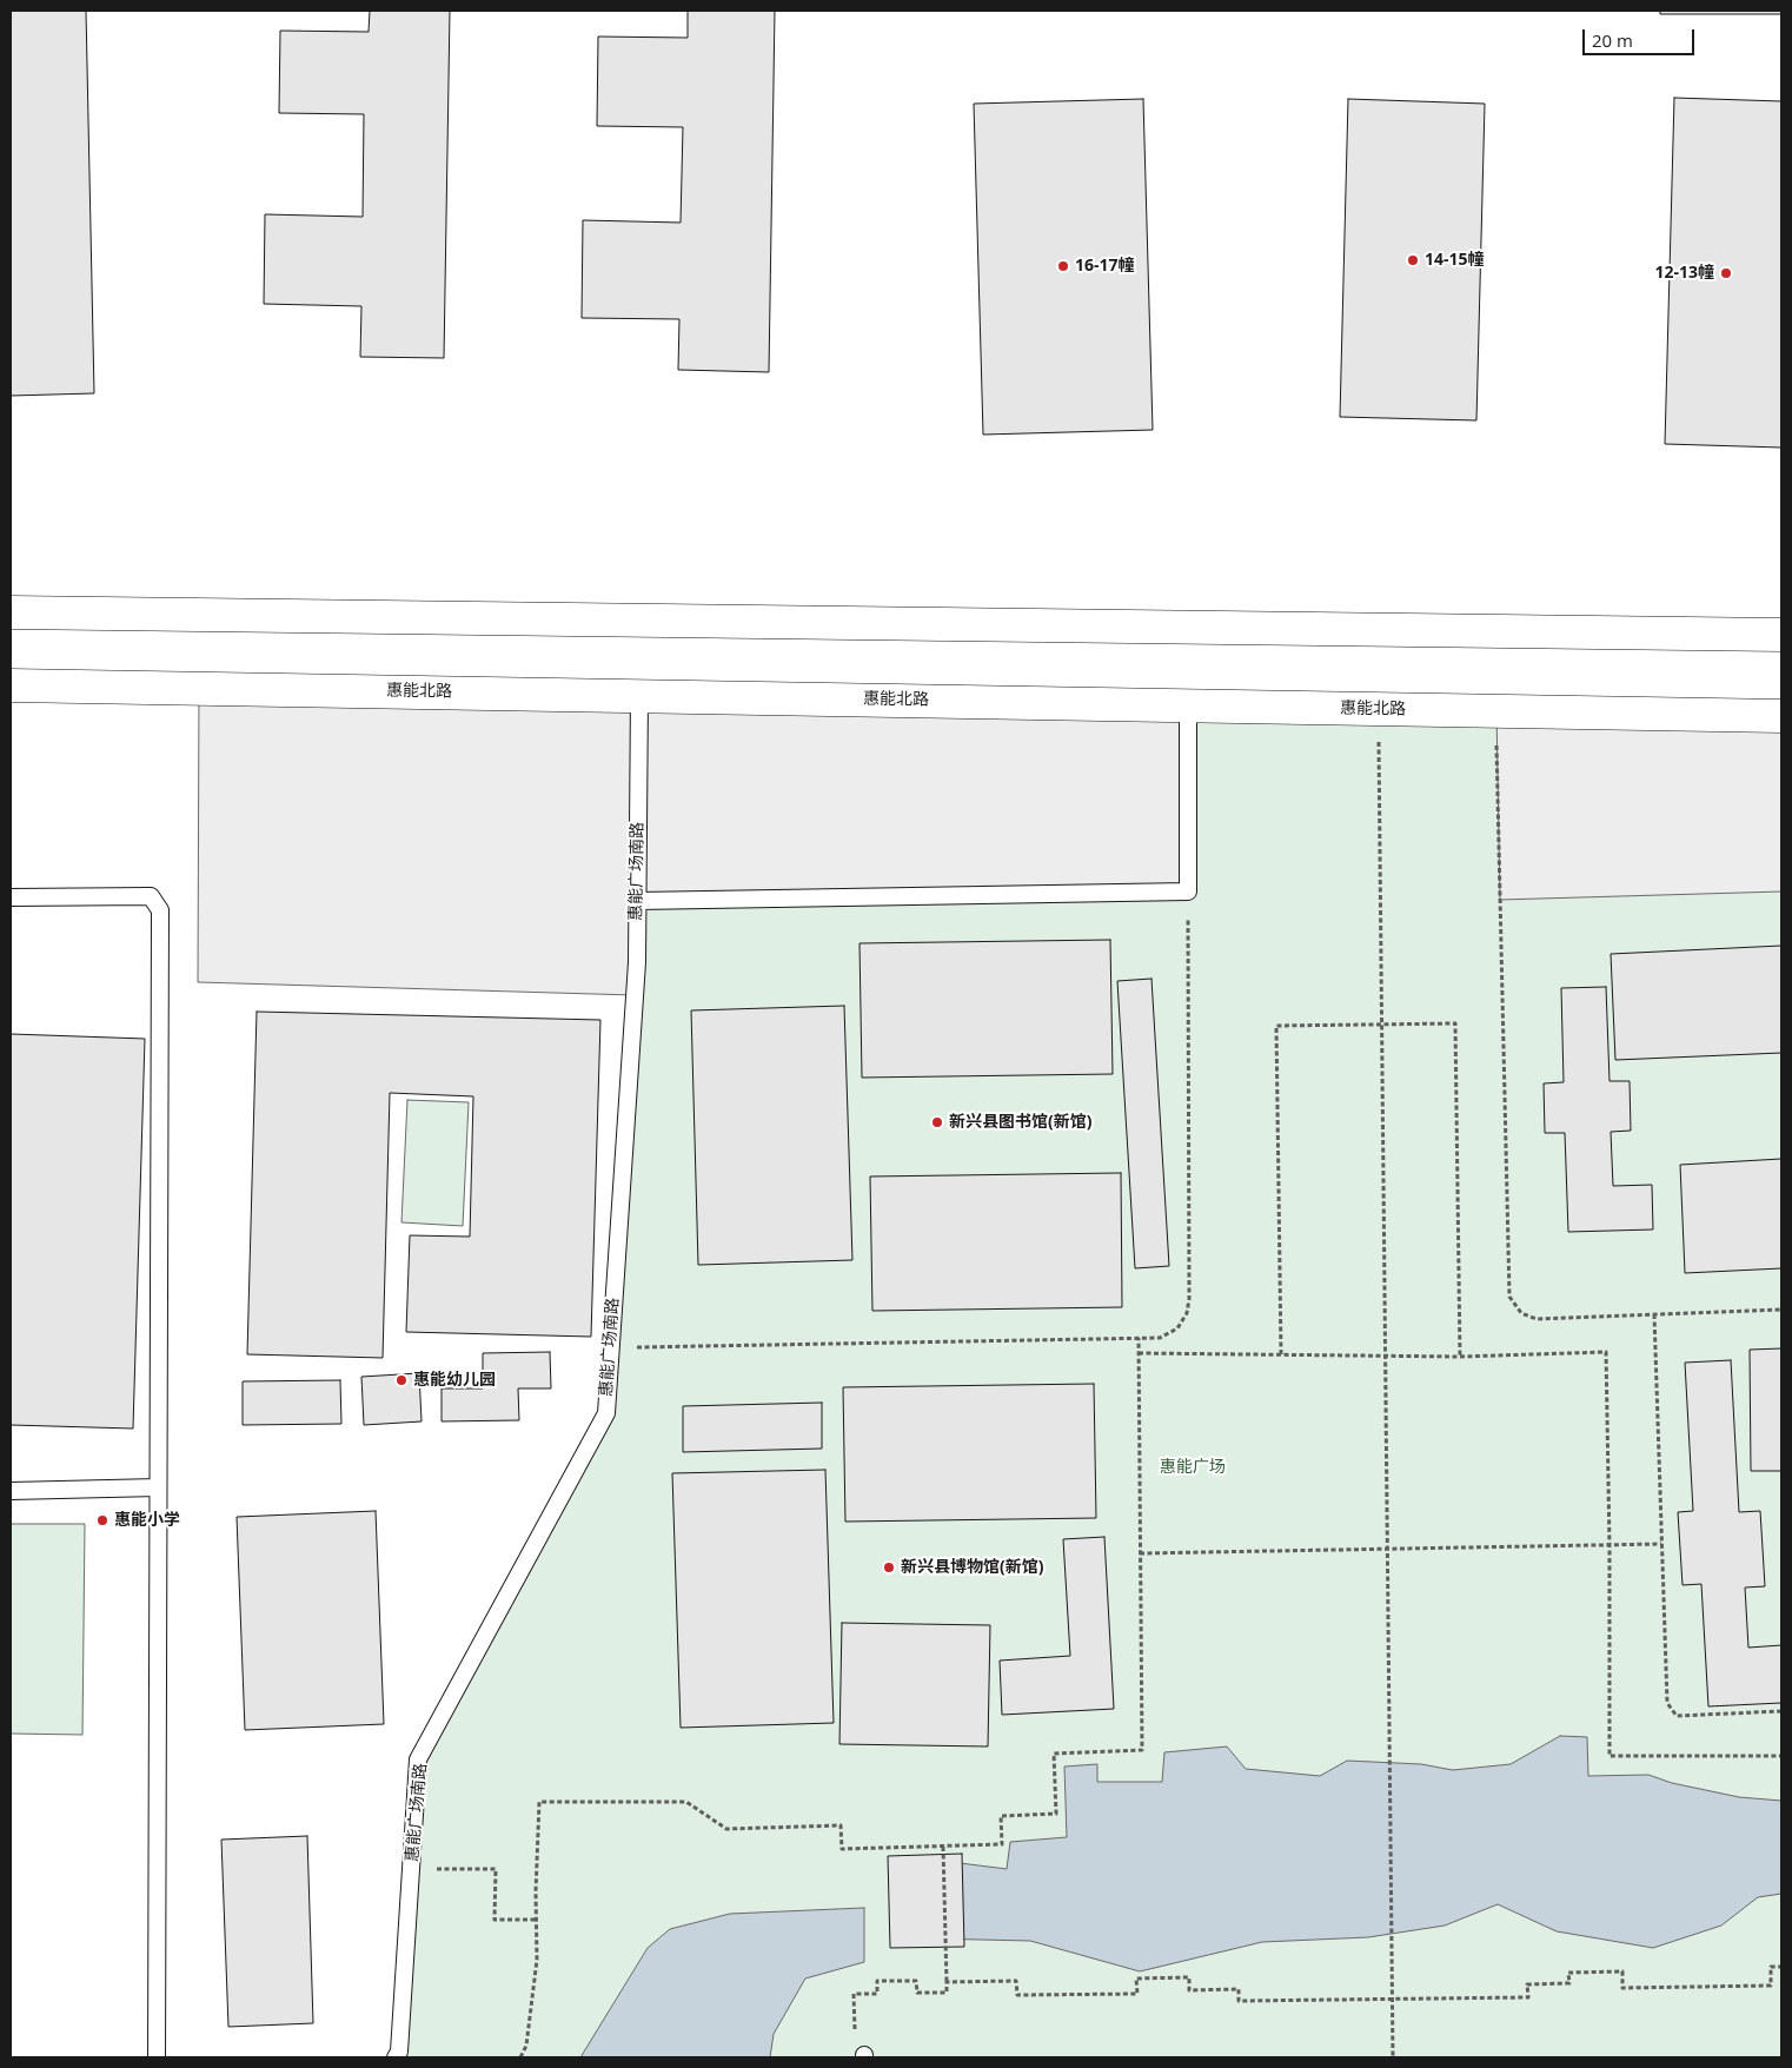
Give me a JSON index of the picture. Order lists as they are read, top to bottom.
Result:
{
  "streets": {
    "street": ["惠能北路"],
    "lane": ["惠能广场南路"]
  },
  "crossings": [
    ["惠能北路", "惠能广场南路"]
  ],
  "parks": ["惠能广场"],
  "places": [
    "14-15幢",
    "16-17幢",
    "12-13幢",
    "新兴县图书馆(新馆)",
    "惠能幼儿园",
    "惠能小学",
    "新兴县博物馆(新馆)"
  ],
  "scale_bar": "20 m"
}
